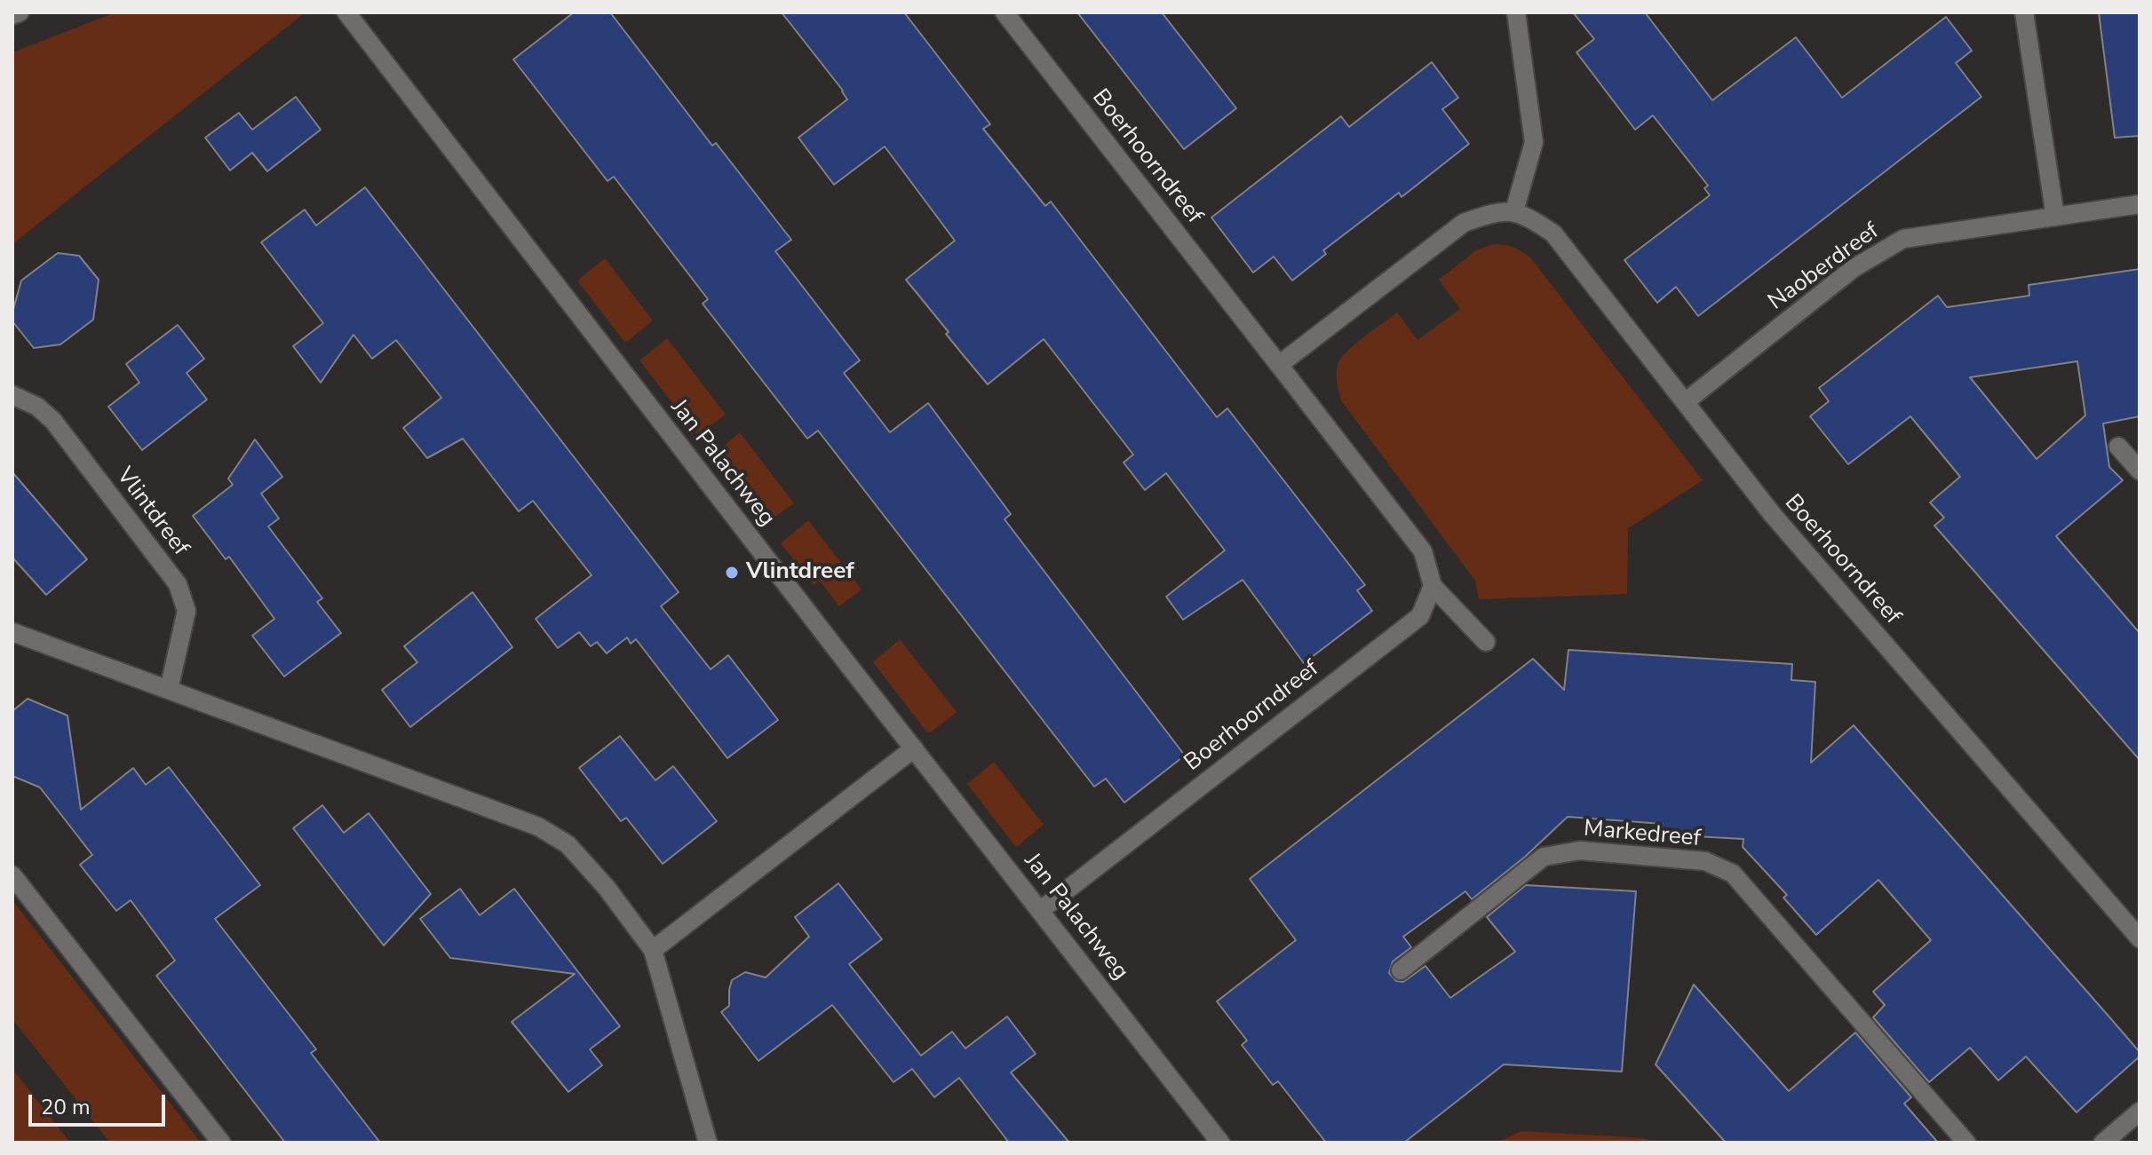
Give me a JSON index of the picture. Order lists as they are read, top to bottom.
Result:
{
  "streets": {
    "street": [
      "Boerhoorndreef",
      "Naoberdreef",
      "Jan Palachweg",
      "Vlintdreef",
      "Markedreef"
    ]
  },
  "crossings": [
    ["Boerhoorndreef", "Naoberdreef"],
    ["Boerhoorndreef", "Jan Palachweg"]
  ],
  "places": ["Vlintdreef"],
  "scale_bar": "20 m"
}
